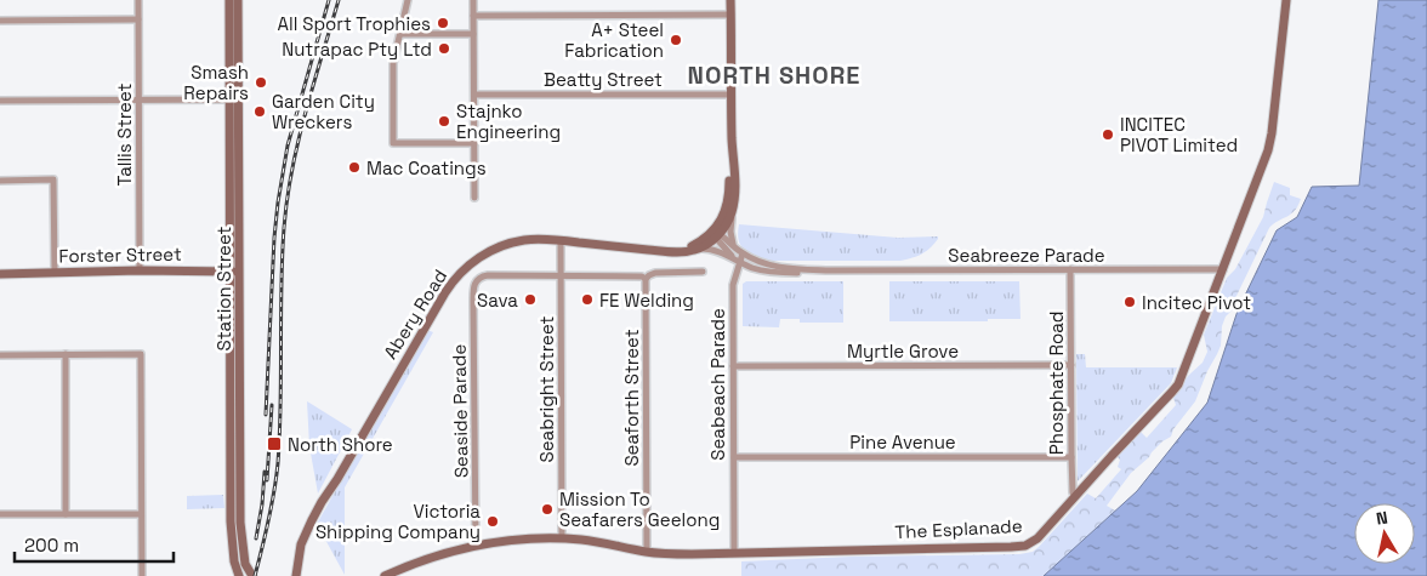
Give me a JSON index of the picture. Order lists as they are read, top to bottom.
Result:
{
  "streets": {
    "main road": [
      "Forster Street",
      "Station Street",
      "Abery Road",
      "The Esplanade"
    ],
    "street": [
      "Beatty Street",
      "Tallis Street",
      "Seabreeze Parade",
      "Myrtle Grove",
      "Phosphate Road",
      "Seabeach Parade",
      "Seabright Street",
      "Seaforth Street",
      "Seaside Parade",
      "Pine Avenue"
    ]
  },
  "crossings": [
    ["Tallis Street", "Forster Street"],
    ["Forster Street", "Station Street"],
    ["Seabreeze Parade", "Abery Road"],
    ["Seabreeze Parade", "Phosphate Road"],
    ["Seabreeze Parade", "Seabeach Parade"],
    ["Seabreeze Parade", "The Esplanade"],
    ["Abery Road", "Seabright Street"],
    ["Myrtle Grove", "Phosphate Road"],
    ["Myrtle Grove", "Seabeach Parade"],
    ["Phosphate Road", "Pine Avenue"],
    ["Phosphate Road", "The Esplanade"],
    ["Seabeach Parade", "Pine Avenue"],
    ["Seabeach Parade", "The Esplanade"],
    ["Seabright Street", "Seaside Parade"],
    ["Seabright Street", "The Esplanade"],
    ["Seaforth Street", "The Esplanade"],
    ["Seaside Parade", "The Esplanade"]
  ],
  "districts": ["NORTH SHORE"],
  "places": {
    "other": [
      "All Sport Trophies",
      "A+ Steel Fabrication",
      "Nutrapac Pty Ltd",
      "Smash Repairs",
      "Garden City Wreckers",
      "Stajnko Engineering",
      "INCITEC PIVOT Limited",
      "Mac Coatings",
      "Sava",
      "FE Welding",
      "Incitec Pivot",
      "Mission To Seafarers Geelong",
      "Victoria Shipping Company"
    ],
    "transit": ["North Shore"]
  },
  "scale_bar": "200 m",
  "north": "top"
}
